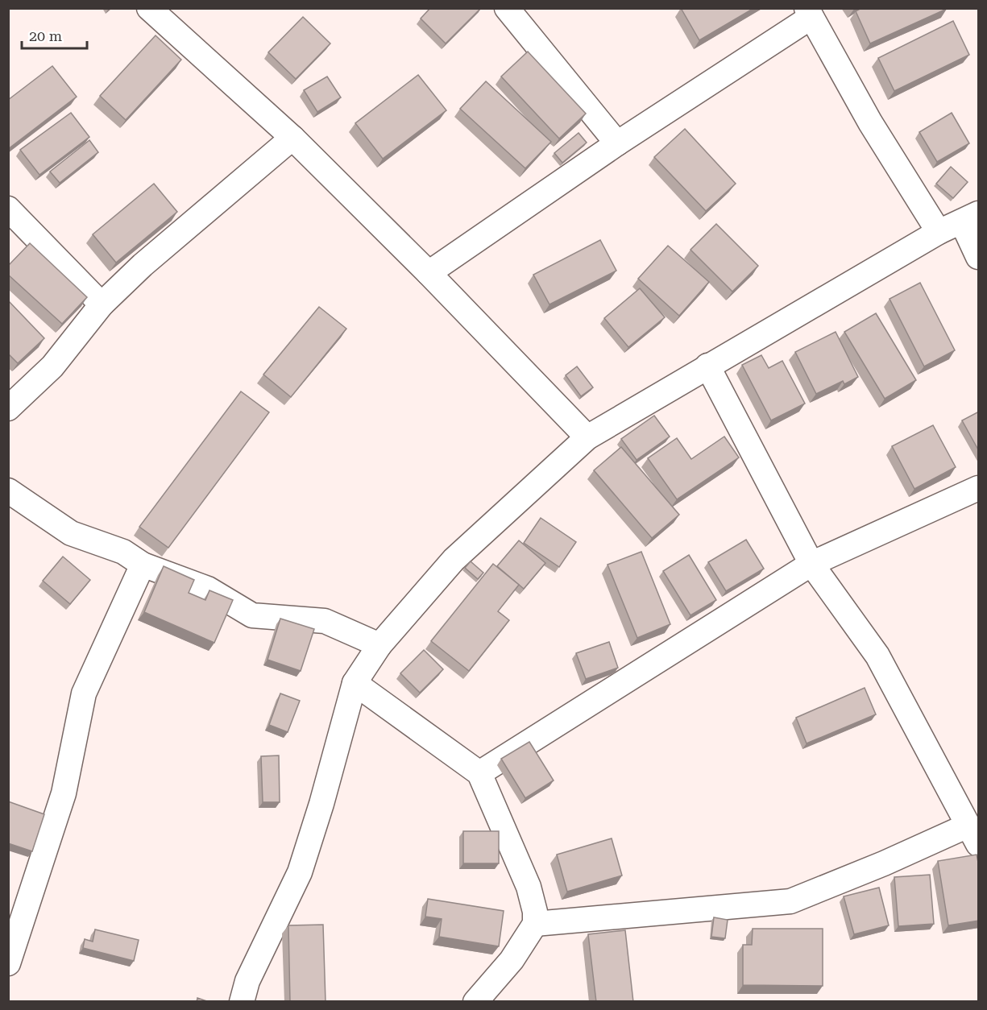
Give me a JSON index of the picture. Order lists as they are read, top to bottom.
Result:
{
  "scale_bar": "20 m"
}
